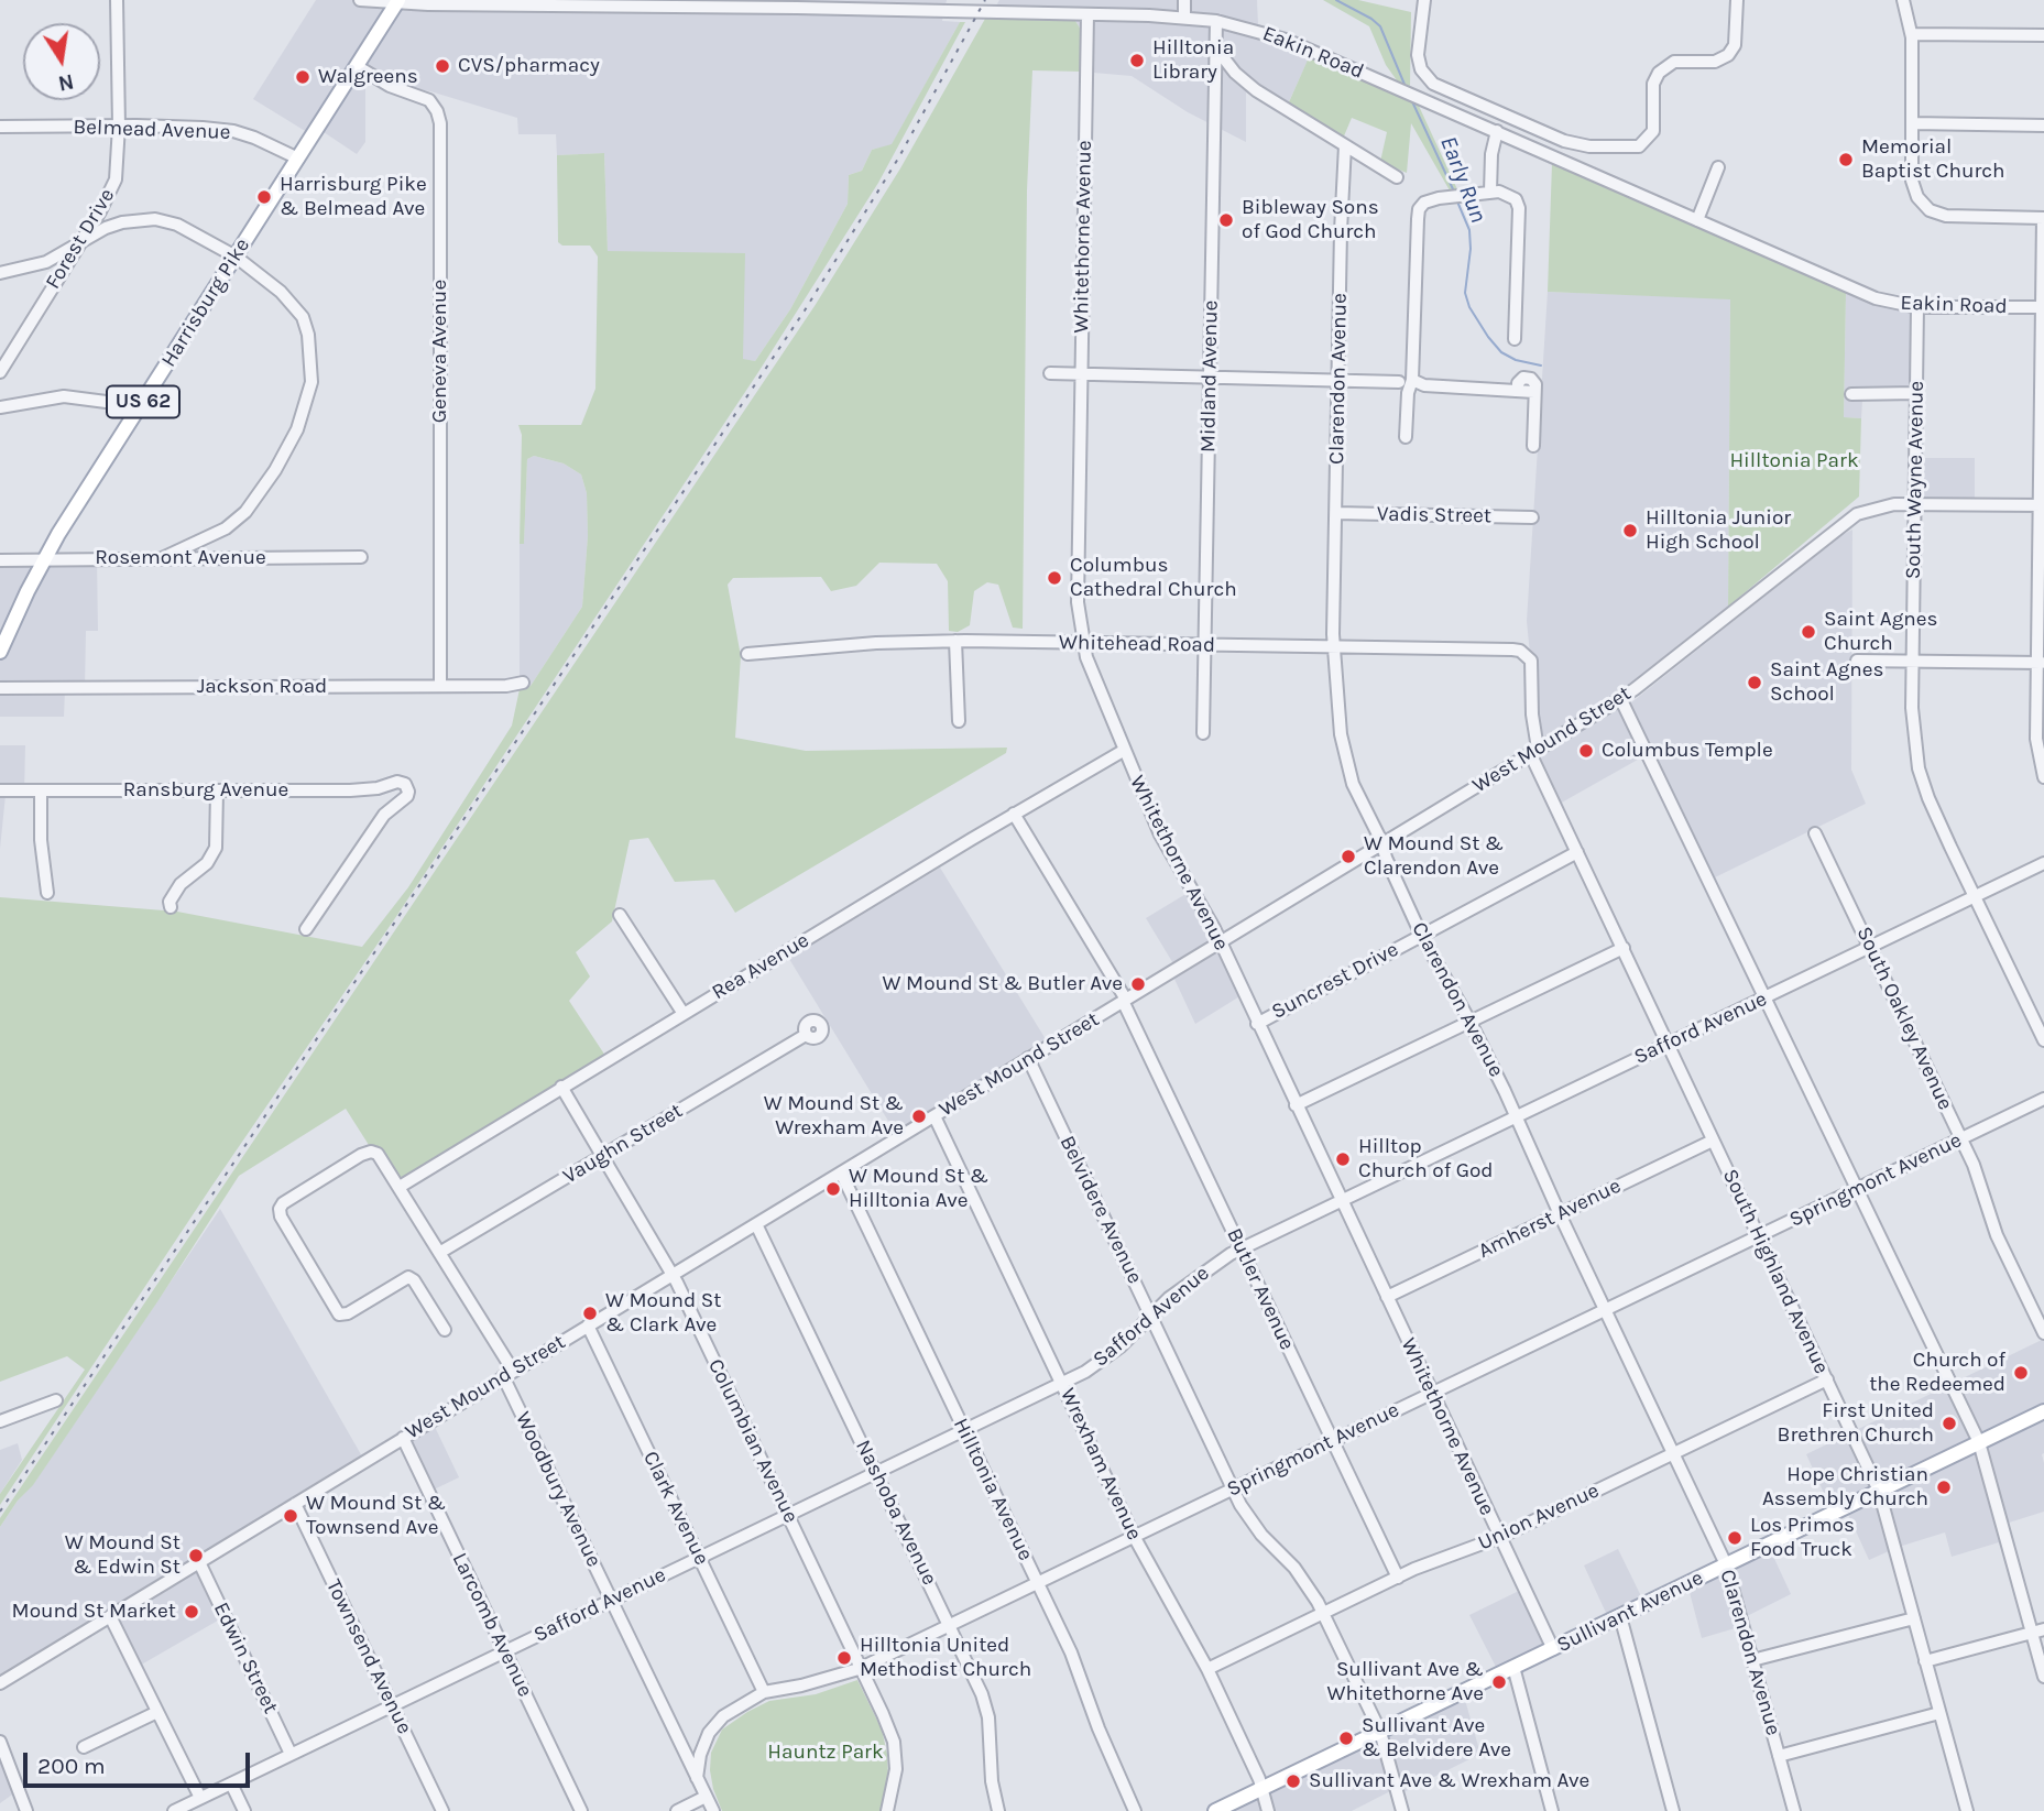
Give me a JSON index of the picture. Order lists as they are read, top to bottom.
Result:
{
  "streets": {
    "main road": ["Harrisburg Pike", "US 62", "Sullivant Avenue"],
    "street": [
      "Eakin Road",
      "Belmead Avenue",
      "Whitethorne Avenue",
      "Forest Drive",
      "Geneva Avenue",
      "Midland Avenue",
      "Clarendon Avenue",
      "South Wayne Avenue",
      "Vadis Street",
      "Rosemont Avenue",
      "Whitehead Road",
      "Jackson Road",
      "West Mound Street",
      "Ransburg Avenue",
      "Rea Avenue",
      "Suncrest Drive",
      "South Oakley Avenue",
      "Safford Avenue",
      "Vaughn Street",
      "Springmont Avenue",
      "Belvidere Avenue",
      "Amherst Avenue",
      "South Highland Avenue",
      "Butler Avenue",
      "Columbian Avenue",
      "Wrexham Avenue",
      "Woodbury Avenue",
      "Hilltonia Avenue",
      "Clark Avenue",
      "Nashoba Avenue",
      "Union Avenue",
      "Larcomb Avenue",
      "Townsend Avenue",
      "Edwin Street"
    ]
  },
  "crossings": [
    ["Eakin Road", "Whitethorne Avenue"],
    ["Eakin Road", "Harrisburg Pike"],
    ["Eakin Road", "Midland Avenue"],
    ["Eakin Road", "South Wayne Avenue"],
    ["Belmead Avenue", "Forest Drive"],
    ["Belmead Avenue", "Harrisburg Pike"],
    ["Whitethorne Avenue", "Whitehead Road"],
    ["Whitethorne Avenue", "West Mound Street"],
    ["Whitethorne Avenue", "Rea Avenue"],
    ["Whitethorne Avenue", "Suncrest Drive"],
    ["Whitethorne Avenue", "Safford Avenue"],
    ["Whitethorne Avenue", "Springmont Avenue"],
    ["Whitethorne Avenue", "Amherst Avenue"],
    ["Whitethorne Avenue", "Union Avenue"],
    ["Whitethorne Avenue", "Sullivant Avenue"],
    ["Harrisburg Pike", "Geneva Avenue"],
    ["Harrisburg Pike", "Rosemont Avenue"],
    ["Geneva Avenue", "Jackson Road"],
    ["Midland Avenue", "Whitehead Road"],
    ["Clarendon Avenue", "Vadis Street"],
    ["Clarendon Avenue", "Whitehead Road"],
    ["Clarendon Avenue", "West Mound Street"],
    ["Clarendon Avenue", "Suncrest Drive"],
    ["Clarendon Avenue", "Safford Avenue"],
    ["Clarendon Avenue", "Springmont Avenue"],
    ["Clarendon Avenue", "Amherst Avenue"],
    ["Clarendon Avenue", "Union Avenue"],
    ["Clarendon Avenue", "Sullivant Avenue"],
    ["South Wayne Avenue", "West Mound Street"],
    ["South Wayne Avenue", "Safford Avenue"],
    ["Whitehead Road", "South Highland Avenue"],
    ["West Mound Street", "Belvidere Avenue"],
    ["West Mound Street", "South Highland Avenue"],
    ["West Mound Street", "Butler Avenue"],
    ["West Mound Street", "Columbian Avenue"],
    ["West Mound Street", "Wrexham Avenue"],
    ["West Mound Street", "Woodbury Avenue"],
    ["West Mound Street", "Hilltonia Avenue"],
    ["West Mound Street", "Clark Avenue"],
    ["West Mound Street", "Nashoba Avenue"],
    ["West Mound Street", "Larcomb Avenue"],
    ["West Mound Street", "Townsend Avenue"],
    ["West Mound Street", "Edwin Street"],
    ["Rea Avenue", "Butler Avenue"],
    ["Rea Avenue", "Columbian Avenue"],
    ["Rea Avenue", "Woodbury Avenue"],
    ["Suncrest Drive", "South Highland Avenue"],
    ["South Oakley Avenue", "Safford Avenue"],
    ["South Oakley Avenue", "Springmont Avenue"],
    ["Safford Avenue", "Belvidere Avenue"],
    ["Safford Avenue", "South Highland Avenue"],
    ["Safford Avenue", "Butler Avenue"],
    ["Safford Avenue", "Columbian Avenue"],
    ["Safford Avenue", "Wrexham Avenue"],
    ["Safford Avenue", "Woodbury Avenue"],
    ["Safford Avenue", "Hilltonia Avenue"],
    ["Safford Avenue", "Clark Avenue"],
    ["Safford Avenue", "Nashoba Avenue"],
    ["Safford Avenue", "Larcomb Avenue"],
    ["Safford Avenue", "Townsend Avenue"],
    ["Safford Avenue", "Edwin Street"],
    ["Vaughn Street", "Columbian Avenue"],
    ["Vaughn Street", "Woodbury Avenue"],
    ["Springmont Avenue", "Belvidere Avenue"],
    ["Springmont Avenue", "South Highland Avenue"],
    ["Springmont Avenue", "Butler Avenue"],
    ["Springmont Avenue", "Columbian Avenue"],
    ["Springmont Avenue", "Wrexham Avenue"],
    ["Springmont Avenue", "Woodbury Avenue"],
    ["Springmont Avenue", "Hilltonia Avenue"],
    ["Springmont Avenue", "Clark Avenue"],
    ["Springmont Avenue", "Nashoba Avenue"],
    ["Belvidere Avenue", "Union Avenue"],
    ["Belvidere Avenue", "Sullivant Avenue"],
    ["Amherst Avenue", "South Highland Avenue"],
    ["South Highland Avenue", "Union Avenue"],
    ["South Highland Avenue", "Sullivant Avenue"],
    ["Butler Avenue", "Union Avenue"],
    ["Wrexham Avenue", "Union Avenue"],
    ["Wrexham Avenue", "Sullivant Avenue"]
  ],
  "water": ["Early Run"],
  "parks": ["Hilltonia Park", "Hauntz Park"],
  "places": [
    "Hilltonia Library",
    "CVS/pharmacy",
    "Walgreens",
    "Memorial Baptist Church",
    "Harrisburg Pike & Belmead Ave",
    "Bibleway Sons of God Church",
    "Hilltonia Junior High School",
    "Columbus Cathedral Church",
    "Saint Agnes Church",
    "Saint Agnes School",
    "Columbus Temple",
    "W Mound St & Clarendon Ave",
    "W Mound St & Butler Ave",
    "W Mound St & Wrexham Ave",
    "Hilltop Church of God",
    "W Mound St & Hilltonia Ave",
    "W Mound St & Clark Ave",
    "Church of the Redeemed",
    "First United Brethren Church",
    "Hope Christian Assembly Church",
    "W Mound St & Townsend Ave",
    "Los Primos Food Truck",
    "W Mound St & Edwin St",
    "Mound St Market",
    "Hilltonia United Methodist Church",
    "Sullivant Ave & Whitethorne Ave",
    "Sullivant Ave & Belvidere Ave",
    "Sullivant Ave & Wrexham Ave"
  ],
  "scale_bar": "200 m",
  "north": "bottom"
}
